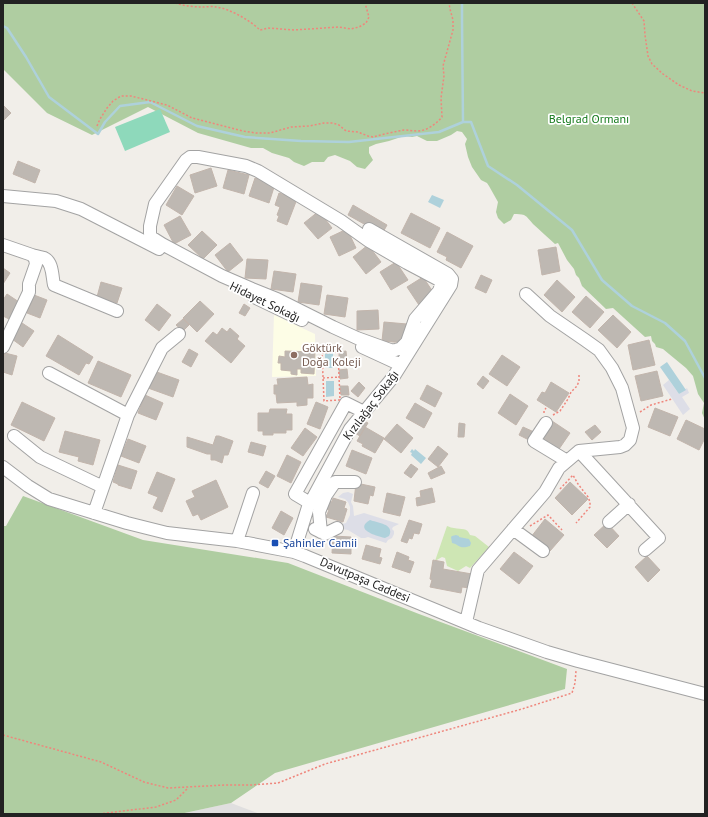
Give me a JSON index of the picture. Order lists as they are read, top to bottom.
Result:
{
  "streets": {
    "street": ["Hidayet Sokağı", "Kızılağaç Sokağı", "Davutpaşa Caddesi"]
  },
  "crossings": [
    ["Hidayet Sokağı", "Kızılağaç Sokağı"],
    ["Kızılağaç Sokağı", "Davutpaşa Caddesi"]
  ],
  "parks": ["Belgrad Ormanı"],
  "places": {
    "other": ["Göktürk Doğa Koleji"],
    "transit": ["Şahinler Camii"]
  }
}
